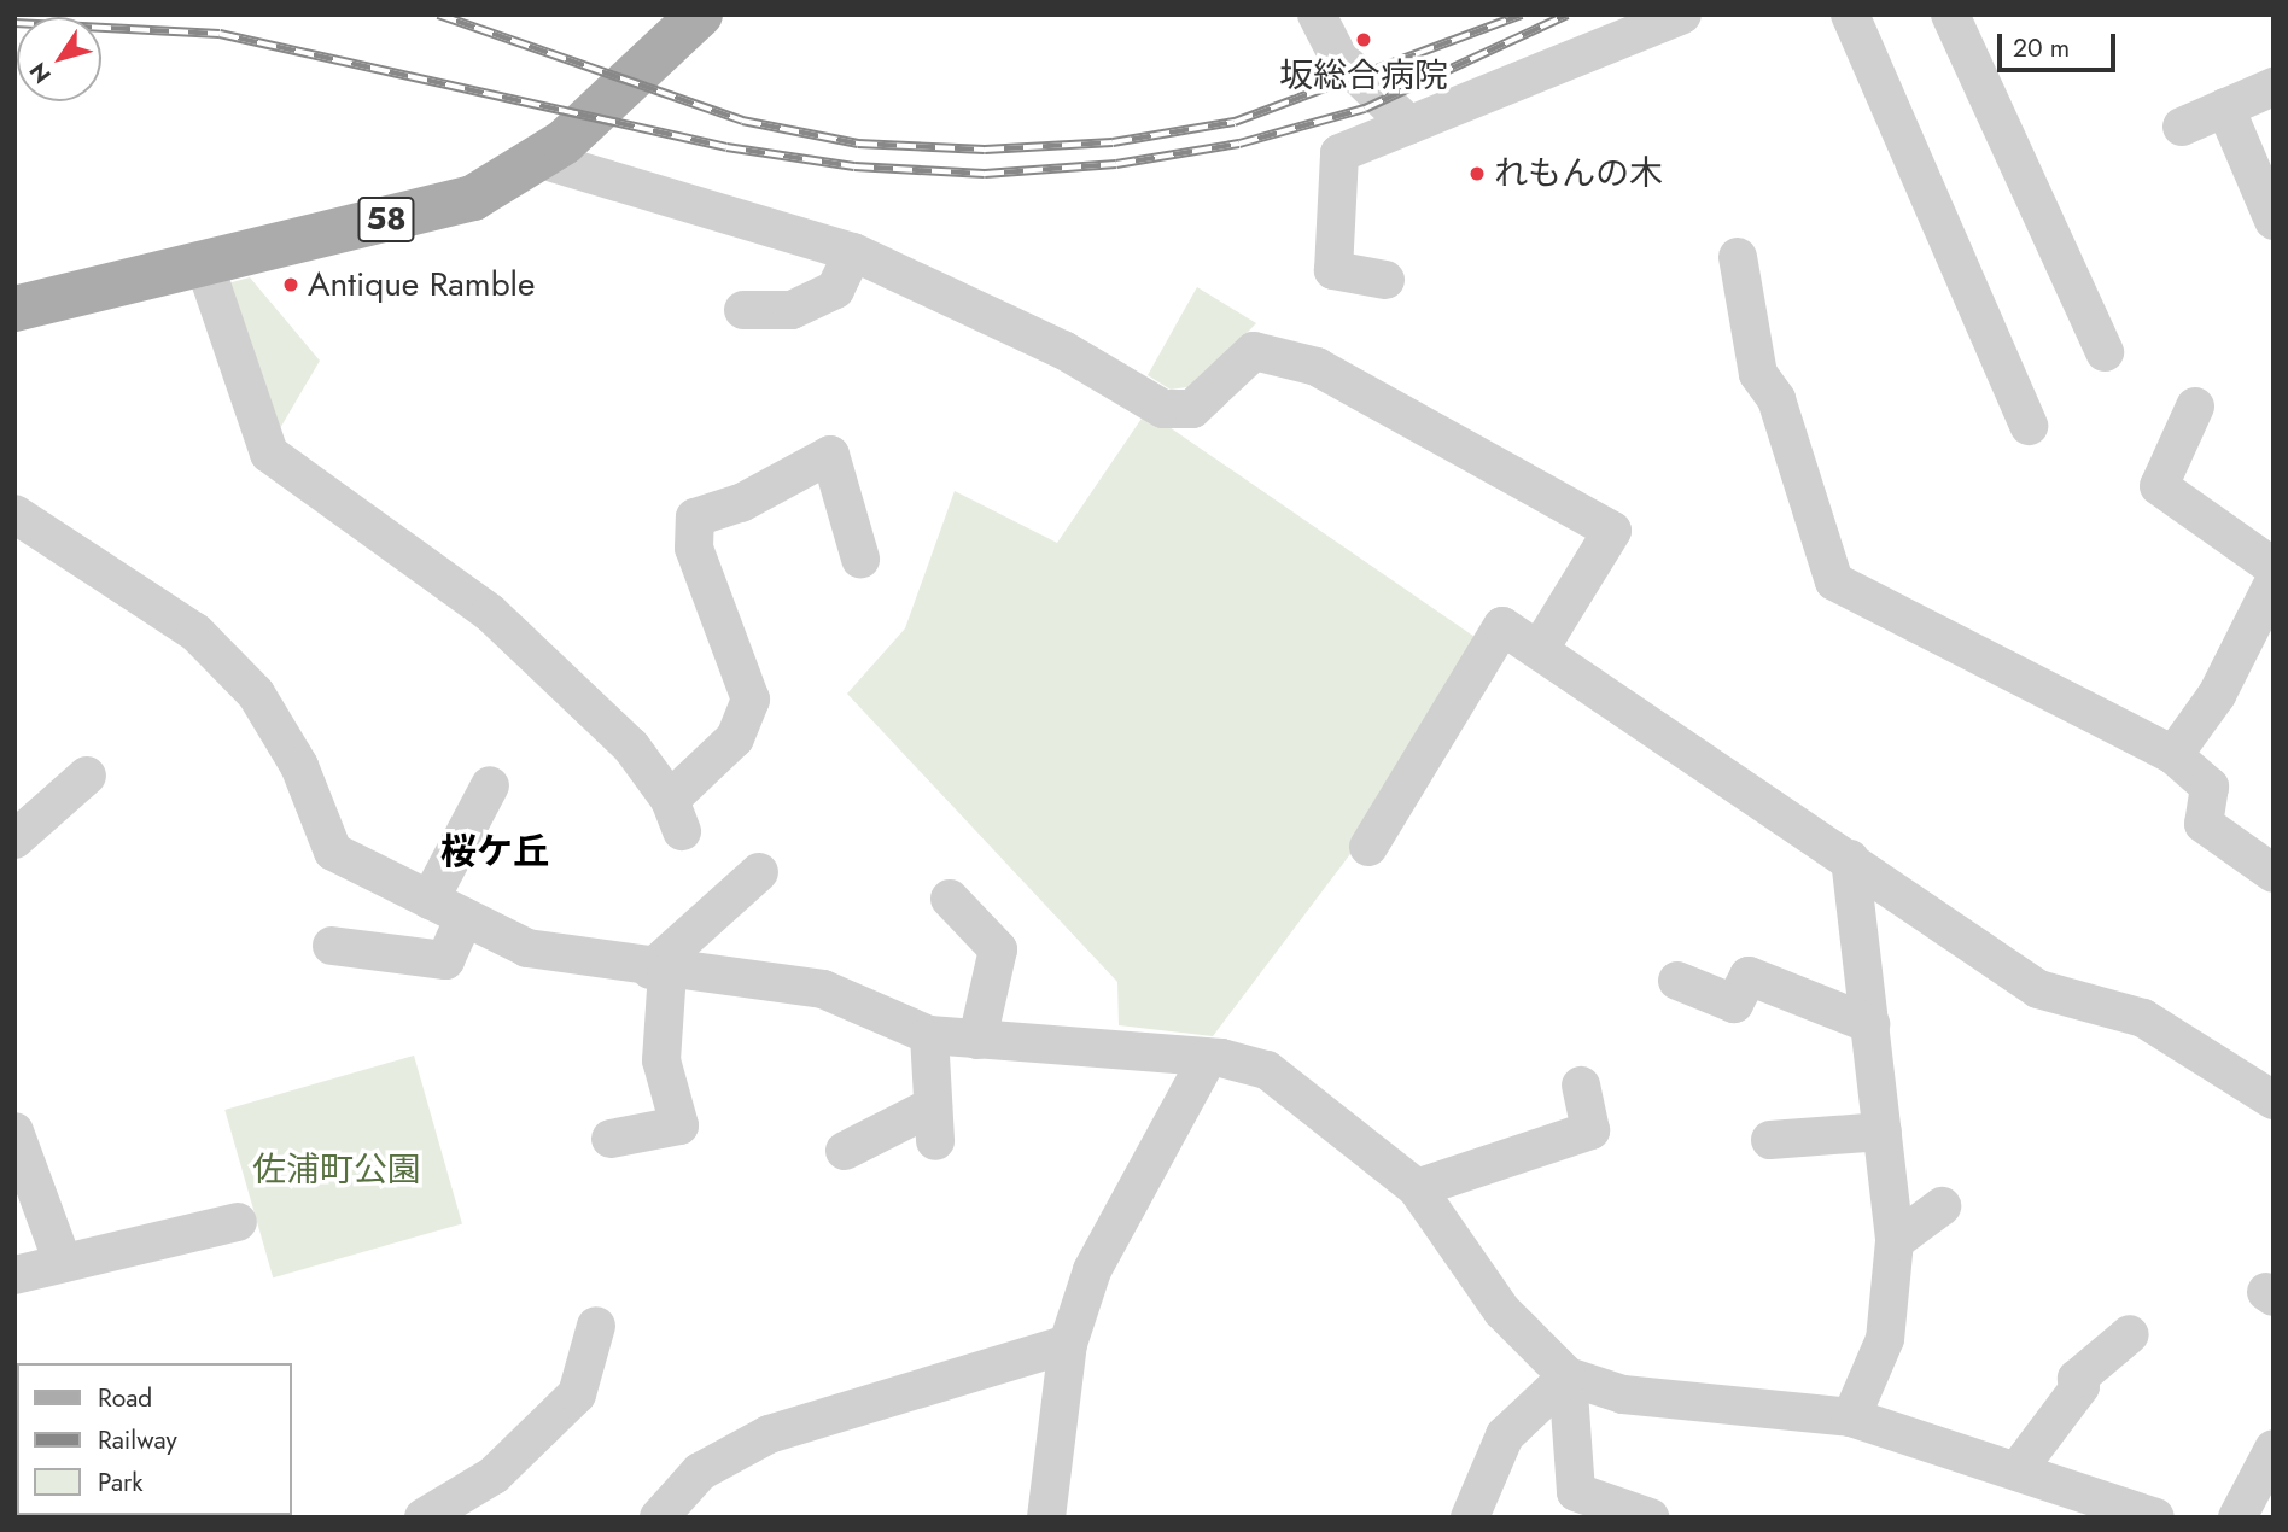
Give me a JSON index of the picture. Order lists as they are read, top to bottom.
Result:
{
  "streets": {
    "main road": ["58"]
  },
  "districts": ["桜ケ丘"],
  "parks": ["佐浦町公園"],
  "places": ["坂総合病院", "れもんの木", "Antique Ramble"],
  "legend": ["Road", "Railway", "Park"],
  "scale_bar": "20 m",
  "north": "bottom left"
}
